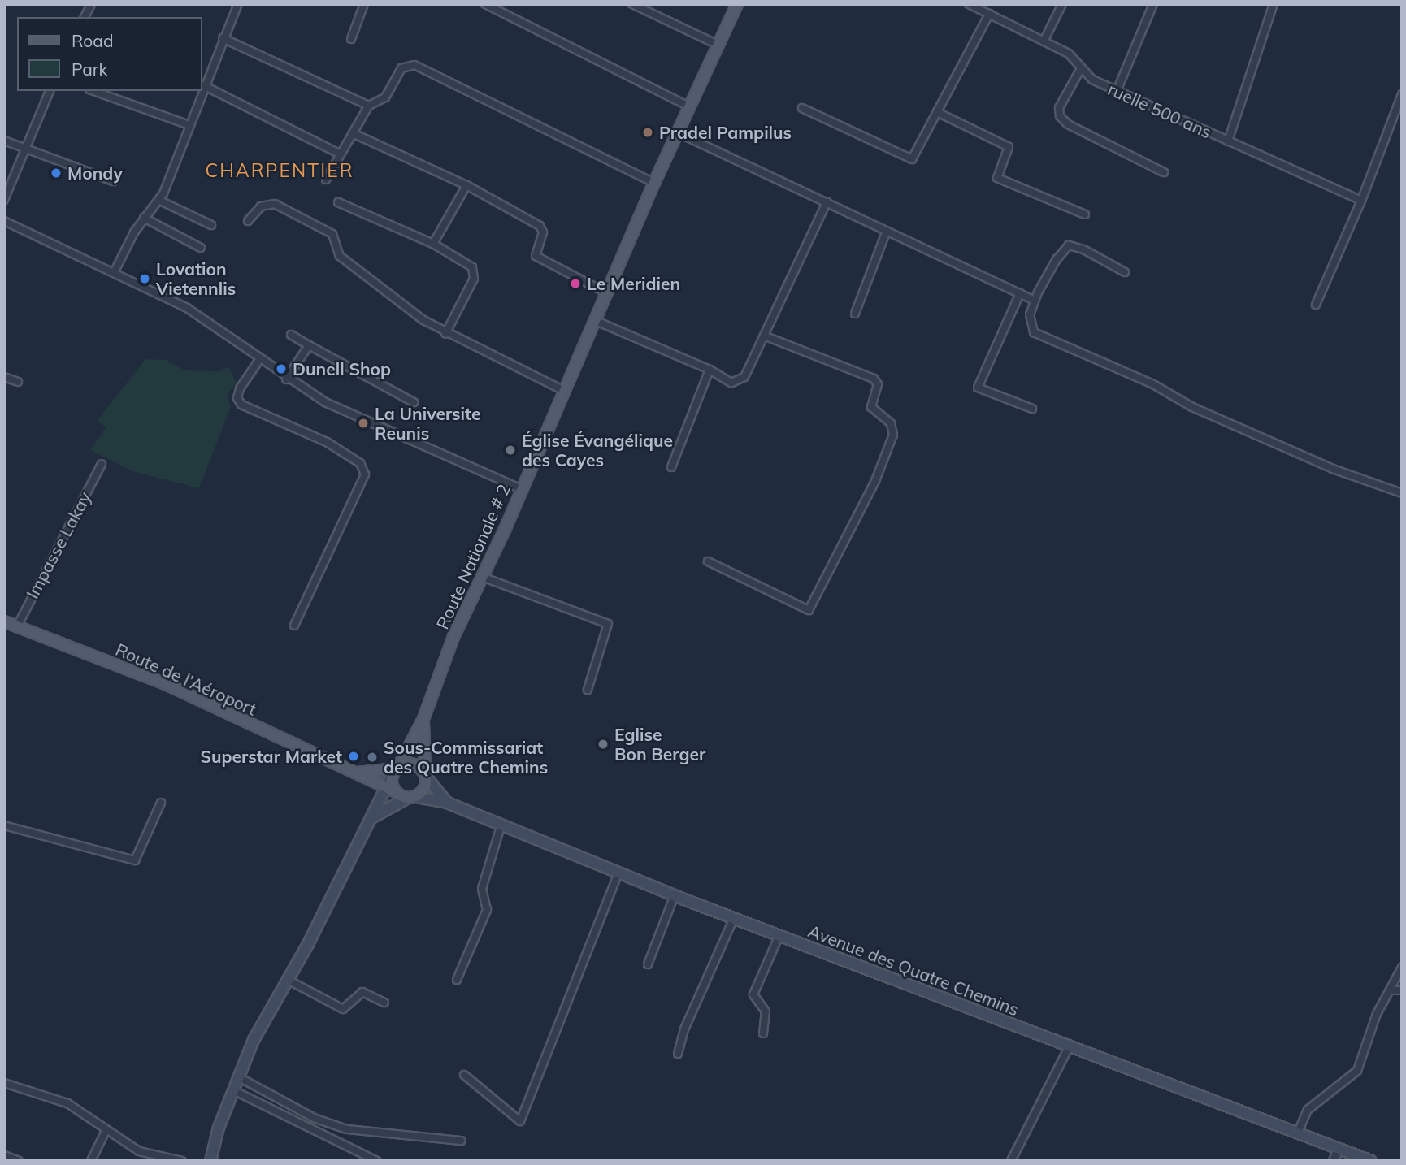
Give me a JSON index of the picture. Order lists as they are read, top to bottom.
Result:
{
  "streets": {
    "main road": ["Route Nationale # 2", "Route de l’Aéroport", "Avenue des Quatre Chemins"],
    "street": ["ruelle 500 ans", "Impasse Lakay"]
  },
  "crossings": [
    ["Impasse Lakay", "Route de l’Aéroport"],
    ["Route Nationale # 2", "Route de l’Aéroport"],
    ["Route Nationale # 2", "Avenue des Quatre Chemins"],
    ["Route de l’Aéroport", "Avenue des Quatre Chemins"]
  ],
  "districts": ["CHARPENTIER"],
  "places": [
    "Pradel Pampilus",
    "Mondy",
    "Lovation Vietennlis",
    "Le Meridien",
    "Dunell Shop",
    "La Universite Reunis",
    "Église Évangélique des Cayes",
    "Eglise Bon Berger",
    "Superstar Market",
    "Sous-Commissariat des Quatre Chemins"
  ],
  "legend": ["Road", "Park"]
}
